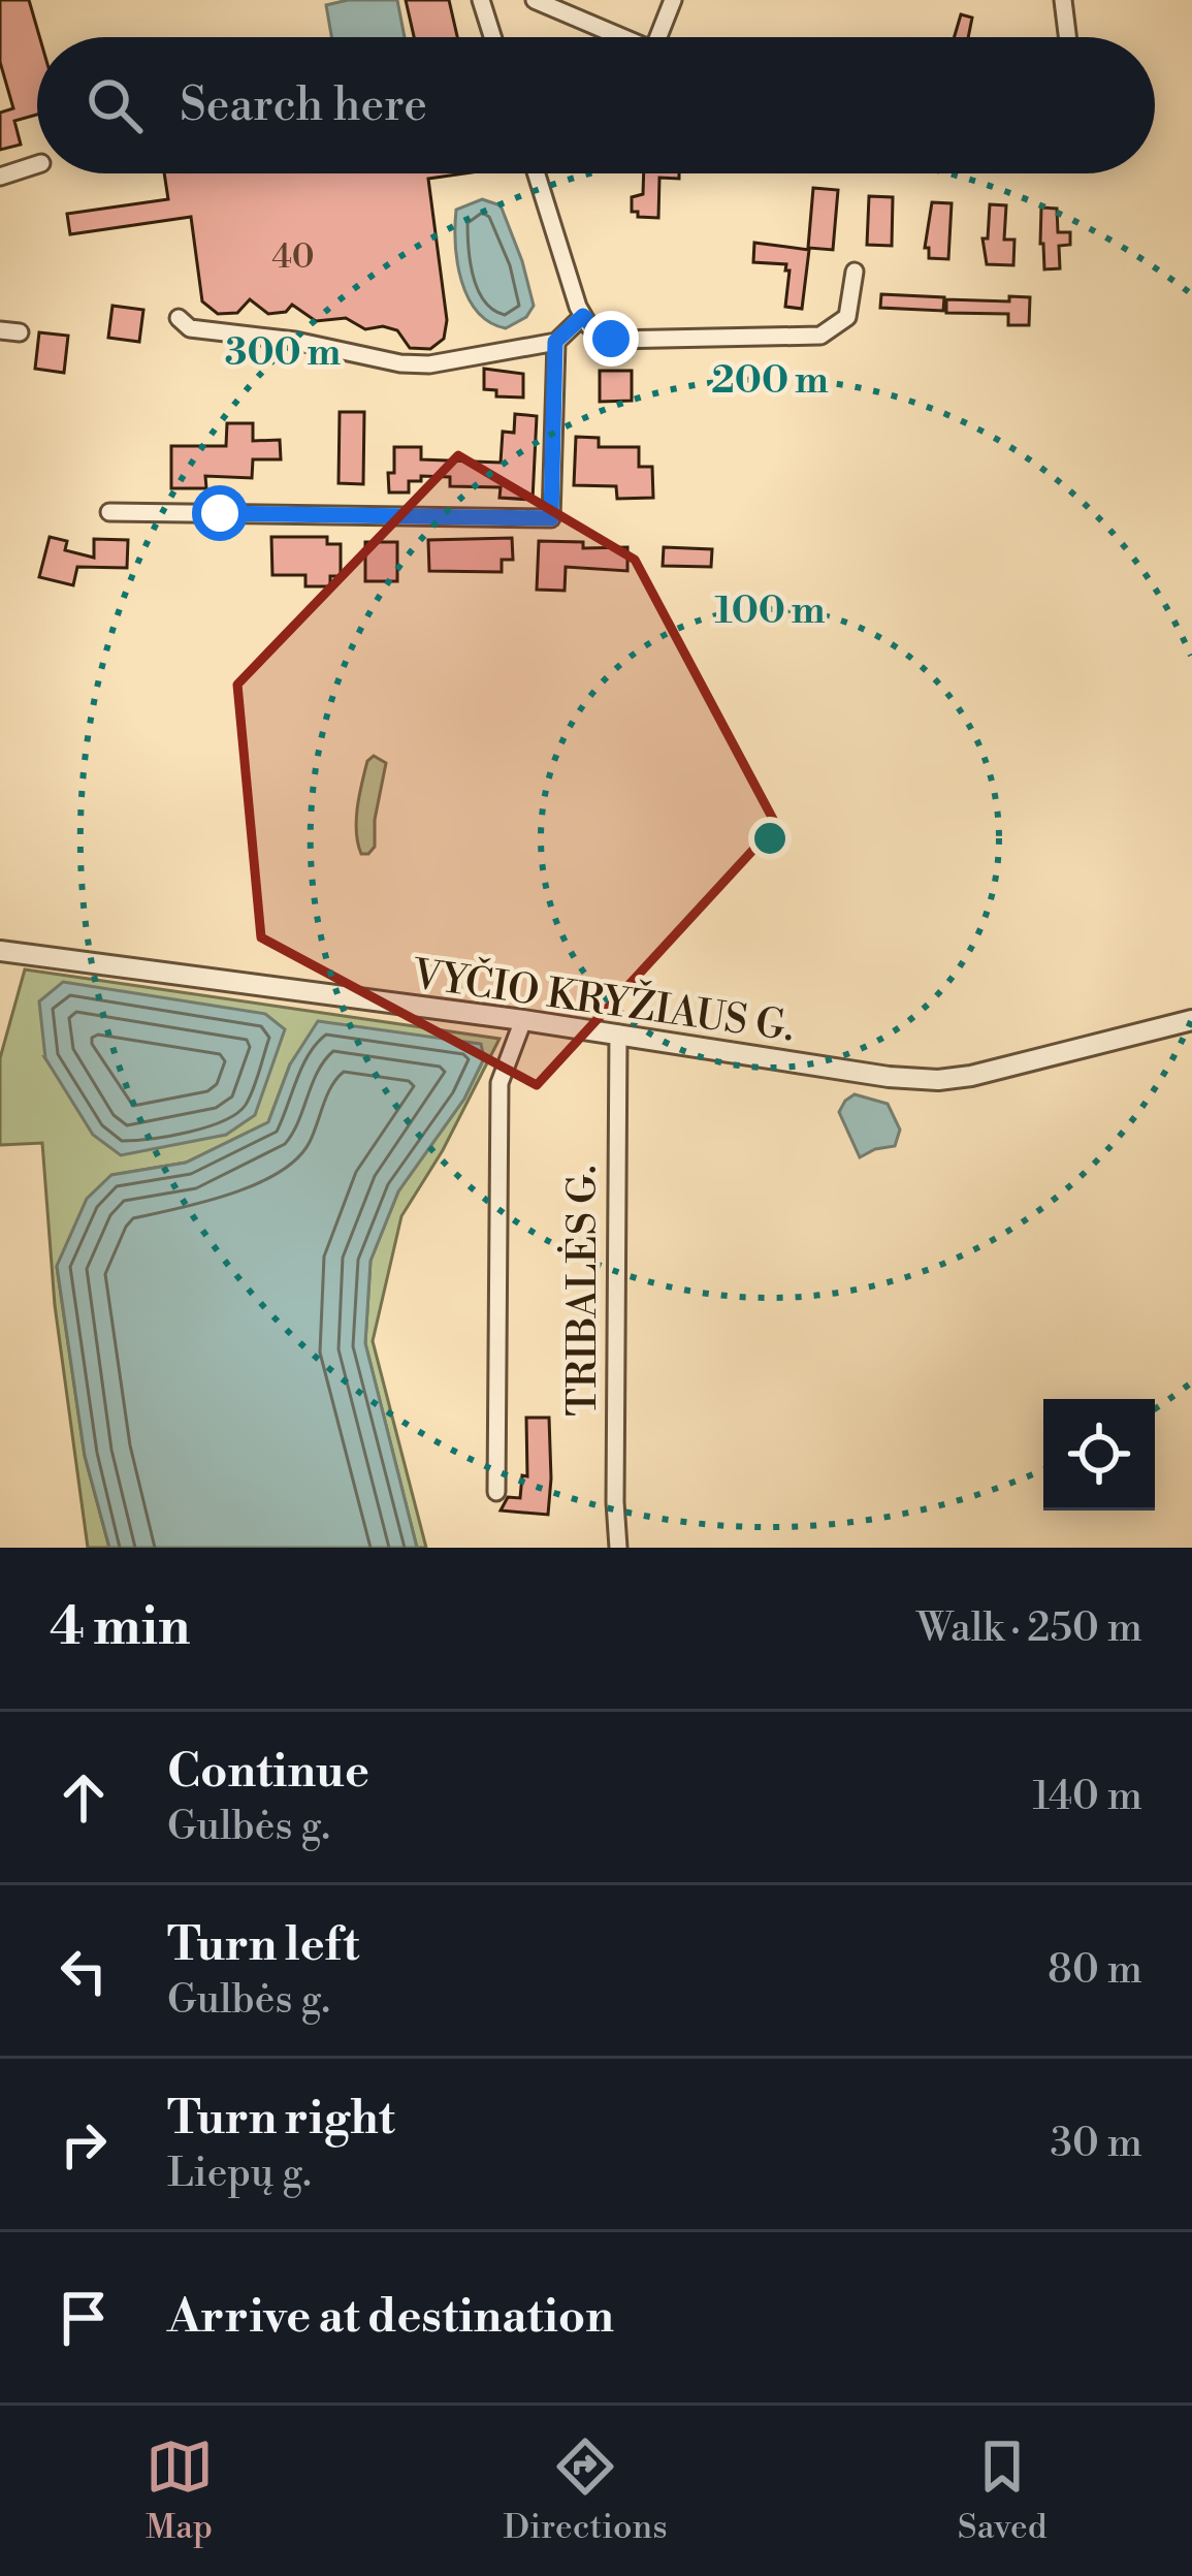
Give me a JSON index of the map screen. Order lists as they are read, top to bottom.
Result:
{
  "streets": {
    "street": ["VYČIO KRYŽIAUS G.", "TRIBALĖS G."]
  },
  "crossings": [
    ["VYČIO KRYŽIAUS G.", "TRIBALĖS G."]
  ],
  "house_numbers": ["40"],
  "page": {
    "search": "Search here",
    "heading": ["4 min", "Walk · 250 m"],
    "list": [
      ["Continue", "Gulbės g.", "140 m"],
      ["Turn left", "Gulbės g.", "80 m"],
      ["Turn right", "Liepų g.", "30 m"],
      "Arrive at destination"
    ],
    "nav": ["Map", "Directions", "Saved"]
  },
  "rings": ["300 m", "200 m", "100 m"]
}
